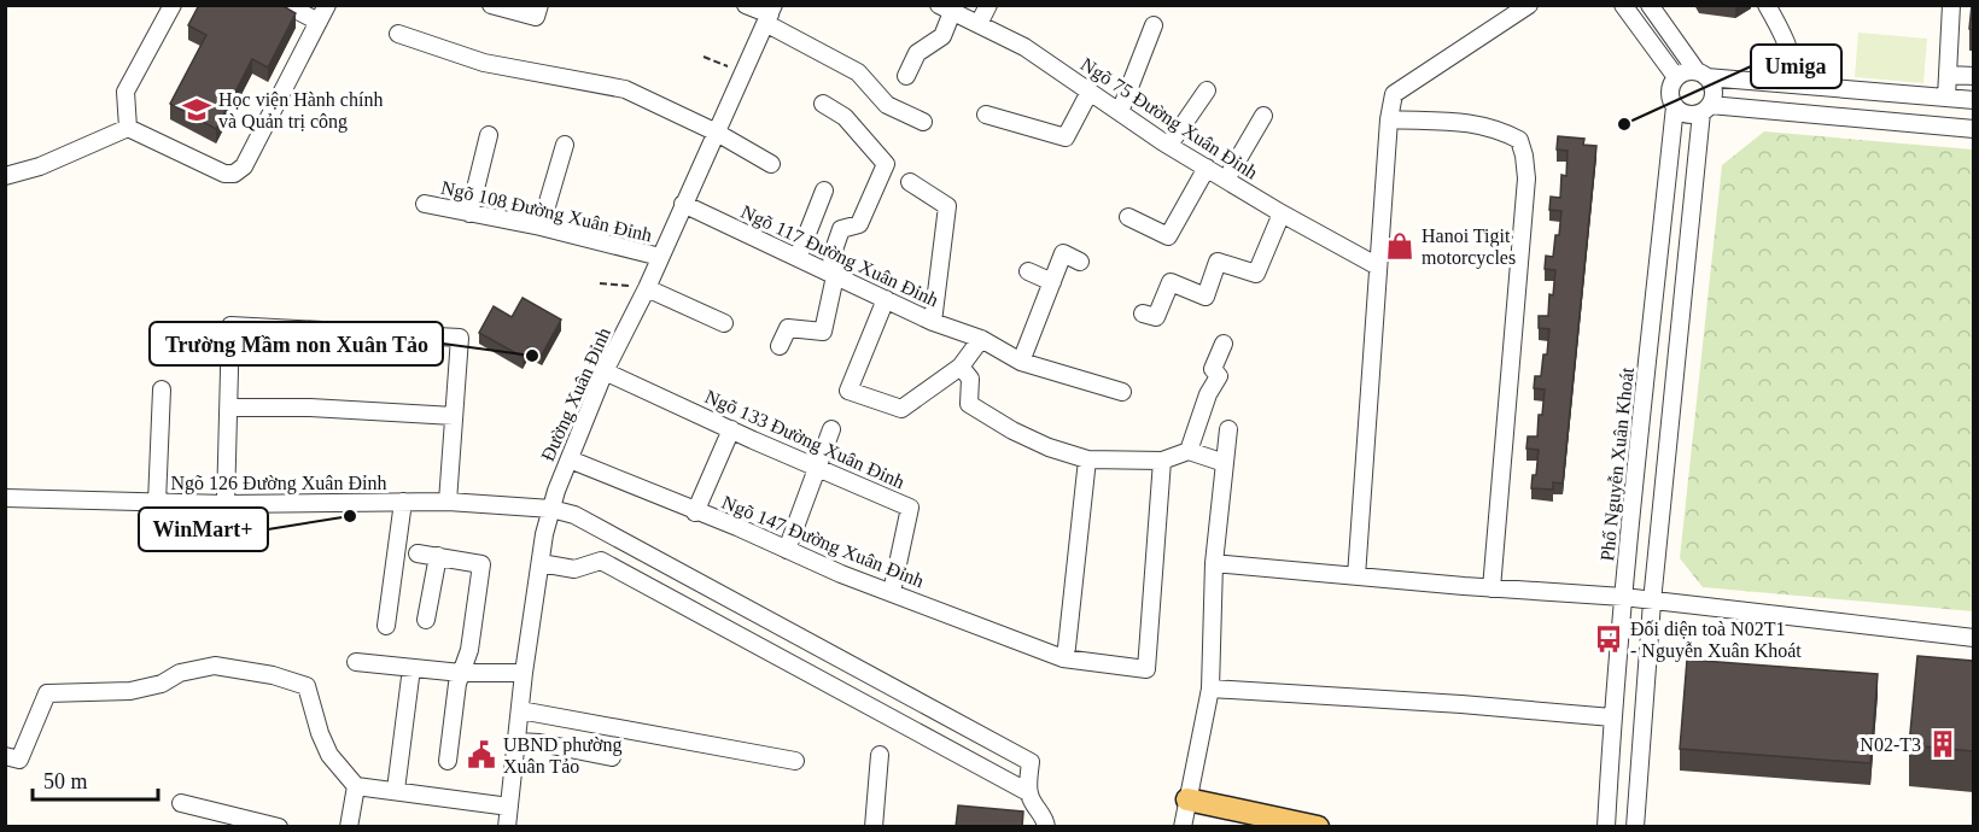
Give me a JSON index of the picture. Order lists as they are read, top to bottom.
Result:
{
  "streets": {
    "street": [
      "Ngõ 75 Đường Xuân Đỉnh",
      "Ngõ 108 Đường Xuân Đỉnh",
      "Ngõ 117 Đường Xuân Đỉnh",
      "Đường Xuân Đỉnh",
      "Ngõ 133 Đường Xuân Đỉnh",
      "Phố Nguyễn Xuân Khoát",
      "Ngõ 126 Đường Xuân Đỉnh",
      "Ngõ 147 Đường Xuân Đỉnh"
    ]
  },
  "crossings": [
    ["Ngõ 108 Đường Xuân Đỉnh", "Đường Xuân Đỉnh"],
    ["Ngõ 117 Đường Xuân Đỉnh", "Đường Xuân Đỉnh"],
    ["Đường Xuân Đỉnh", "Ngõ 133 Đường Xuân Đỉnh"],
    ["Đường Xuân Đỉnh", "Ngõ 126 Đường Xuân Đỉnh"],
    ["Đường Xuân Đỉnh", "Ngõ 147 Đường Xuân Đỉnh"],
    ["Ngõ 133 Đường Xuân Đỉnh", "Ngõ 147 Đường Xuân Đỉnh"]
  ],
  "places": {
    "school or university": ["Học viện Hành chính và Quản trị công"],
    "other": ["Umiga", "Trường Mầm non Xuân Tảo", "WinMart+"],
    "shop": ["Hanoi Tigit motorcycles"],
    "bus stop": ["Đối diện toà N02T1 - Nguyễn Xuân Khoát"],
    "building": ["N02-T3"],
    "public building": ["UBND phường Xuân Tảo"]
  },
  "scale_bar": "50 m"
}
